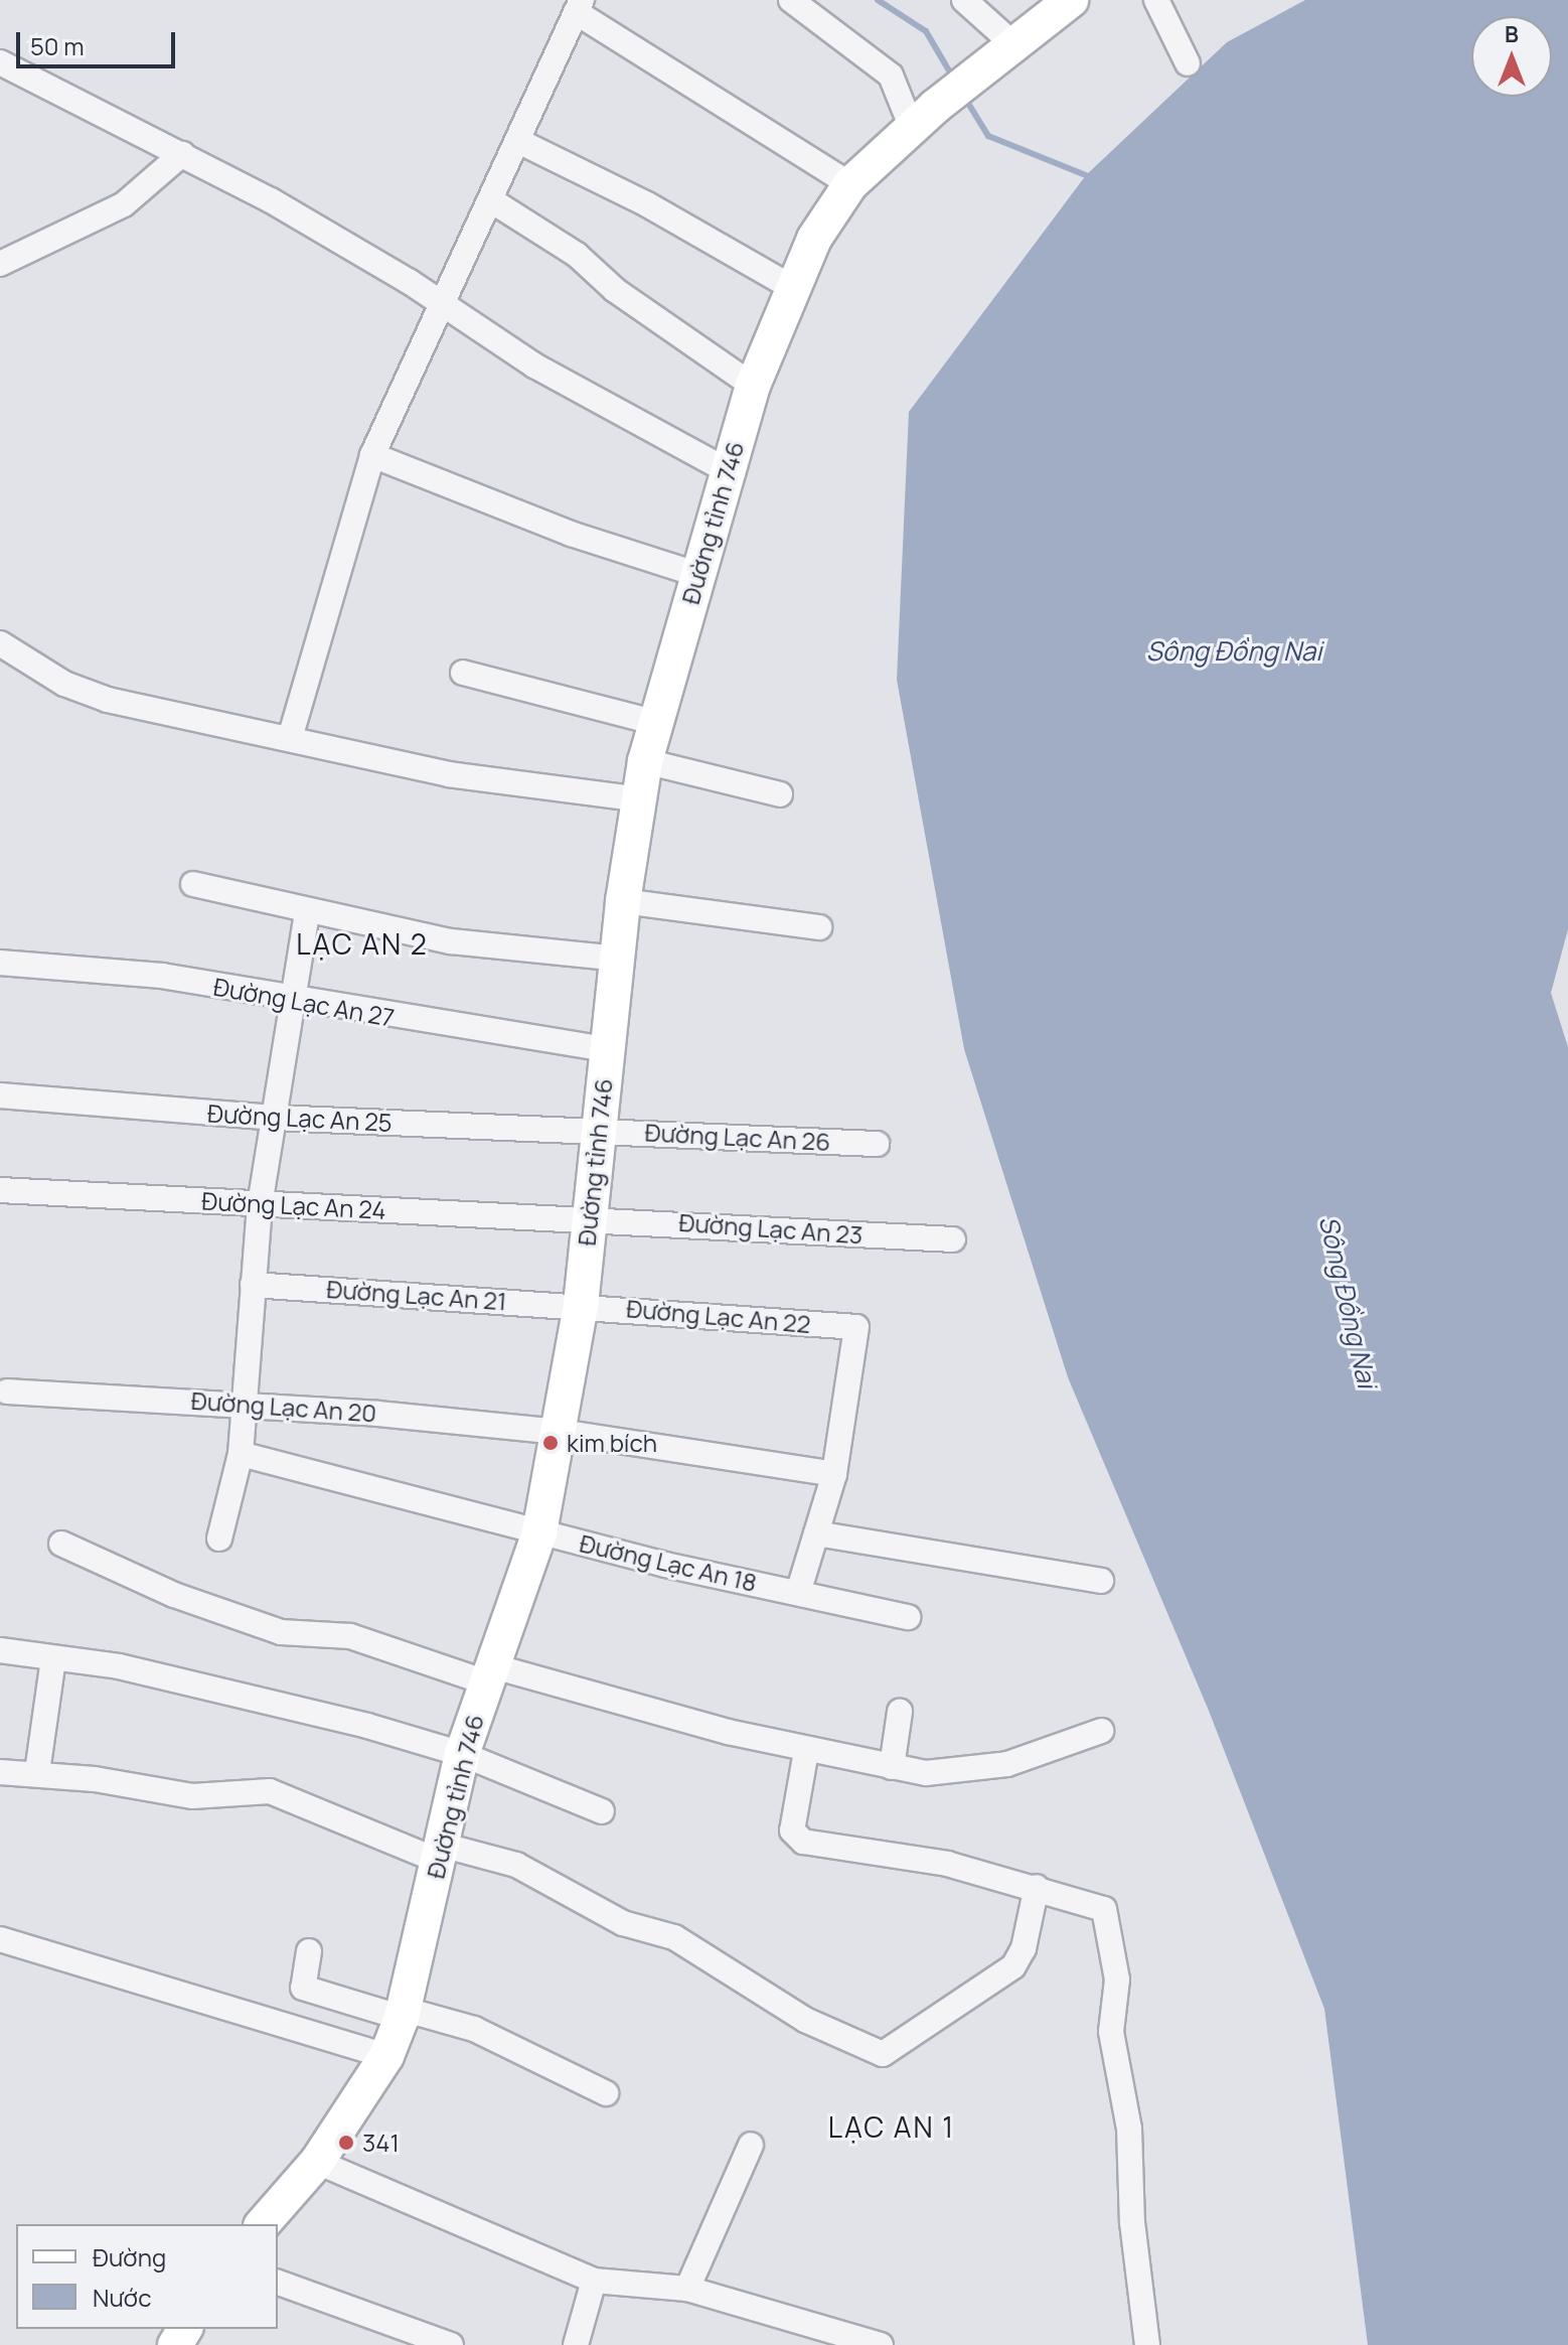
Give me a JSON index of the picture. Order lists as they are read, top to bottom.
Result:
{
  "streets": {
    "main road": ["Đường tỉnh 746"],
    "street": [
      "Đường Lạc An 27",
      "Đường Lạc An 25",
      "Đường Lạc An 26",
      "Đường Lạc An 24",
      "Đường Lạc An 23",
      "Đường Lạc An 21",
      "Đường Lạc An 22",
      "Đường Lạc An 20",
      "Đường Lạc An 18"
    ]
  },
  "crossings": [
    ["Đường tỉnh 746", "Đường Lạc An 27"],
    ["Đường tỉnh 746", "Đường Lạc An 25"],
    ["Đường tỉnh 746", "Đường Lạc An 26"],
    ["Đường tỉnh 746", "Đường Lạc An 24"],
    ["Đường tỉnh 746", "Đường Lạc An 23"],
    ["Đường tỉnh 746", "Đường Lạc An 21"],
    ["Đường tỉnh 746", "Đường Lạc An 22"],
    ["Đường tỉnh 746", "Đường Lạc An 20"],
    ["Đường tỉnh 746", "Đường Lạc An 18"],
    ["Đường Lạc An 25", "Đường Lạc An 26"],
    ["Đường Lạc An 24", "Đường Lạc An 23"],
    ["Đường Lạc An 21", "Đường Lạc An 22"],
    ["Đường Lạc An 22", "Đường Lạc An 20"]
  ],
  "districts": ["LẠC AN 2", "LẠC AN 1"],
  "water": ["Sông Đồng Nai"],
  "places": ["kim bích", "341"],
  "legend": ["Đường", "Nước"],
  "scale_bar": "50 m",
  "north": "top"
}
